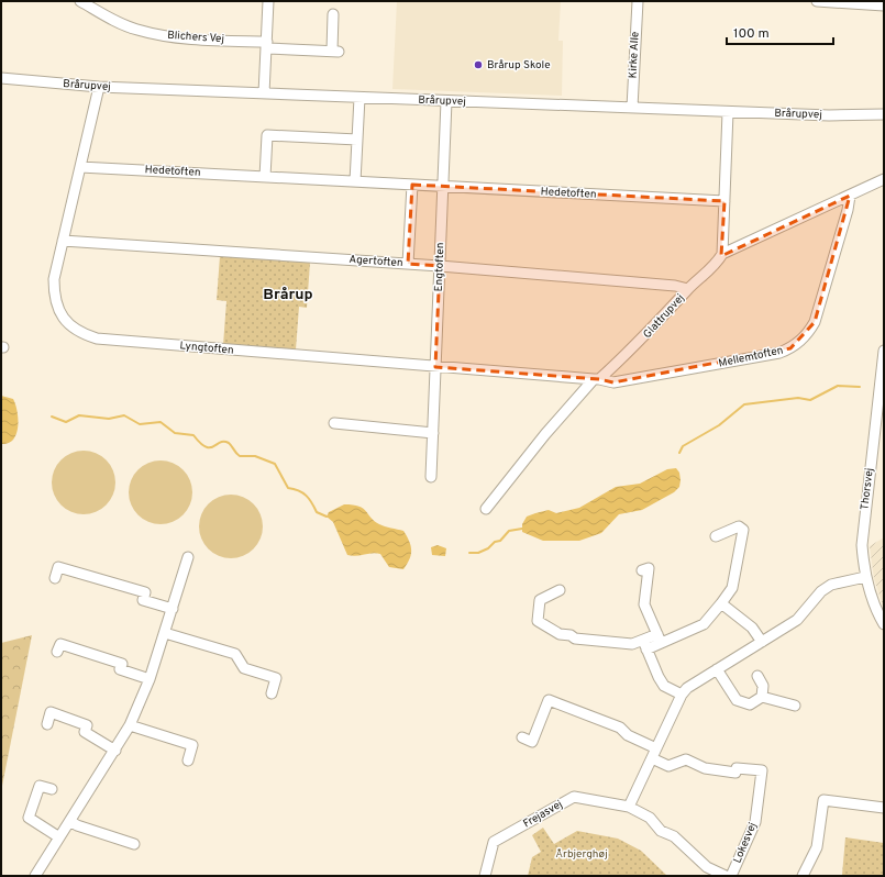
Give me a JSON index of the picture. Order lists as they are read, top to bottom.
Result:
{
  "streets": {
    "street": [
      "Blichers Vej",
      "Kirke Alle",
      "Brårupvej",
      "Hedetoften",
      "Agertoften",
      "Engtoften",
      "Glattrupvej",
      "Lyngtoften",
      "Mellemtoften",
      "Thorsvej",
      "Frejasvej",
      "Lokesvej"
    ]
  },
  "crossings": [
    ["Kirke Alle", "Brårupvej"],
    ["Brårupvej", "Engtoften"],
    ["Brårupvej", "Lyngtoften"],
    ["Hedetoften", "Engtoften"],
    ["Hedetoften", "Lyngtoften"],
    ["Agertoften", "Engtoften"],
    ["Agertoften", "Glattrupvej"],
    ["Agertoften", "Lyngtoften"],
    ["Engtoften", "Lyngtoften"],
    ["Glattrupvej", "Lyngtoften"],
    ["Glattrupvej", "Mellemtoften"],
    ["Lyngtoften", "Mellemtoften"]
  ],
  "districts": ["Brårup"],
  "parks": ["Årbjerghøj"],
  "places": ["Brårup Skole"],
  "scale_bar": "100 m"
}
